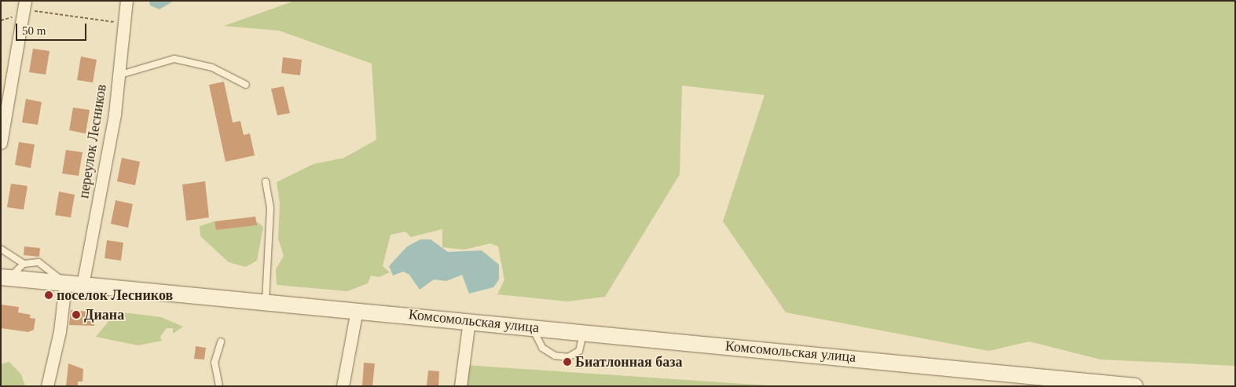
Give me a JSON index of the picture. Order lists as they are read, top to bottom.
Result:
{
  "streets": {
    "main road": ["Комсомольская улица"],
    "street": ["переулок Лесников"]
  },
  "crossings": [
    ["переулок Лесников", "Комсомольская улица"]
  ],
  "places": ["поселок Лесников", "Диана", "Биатлонная база"],
  "scale_bar": "50 m"
}
